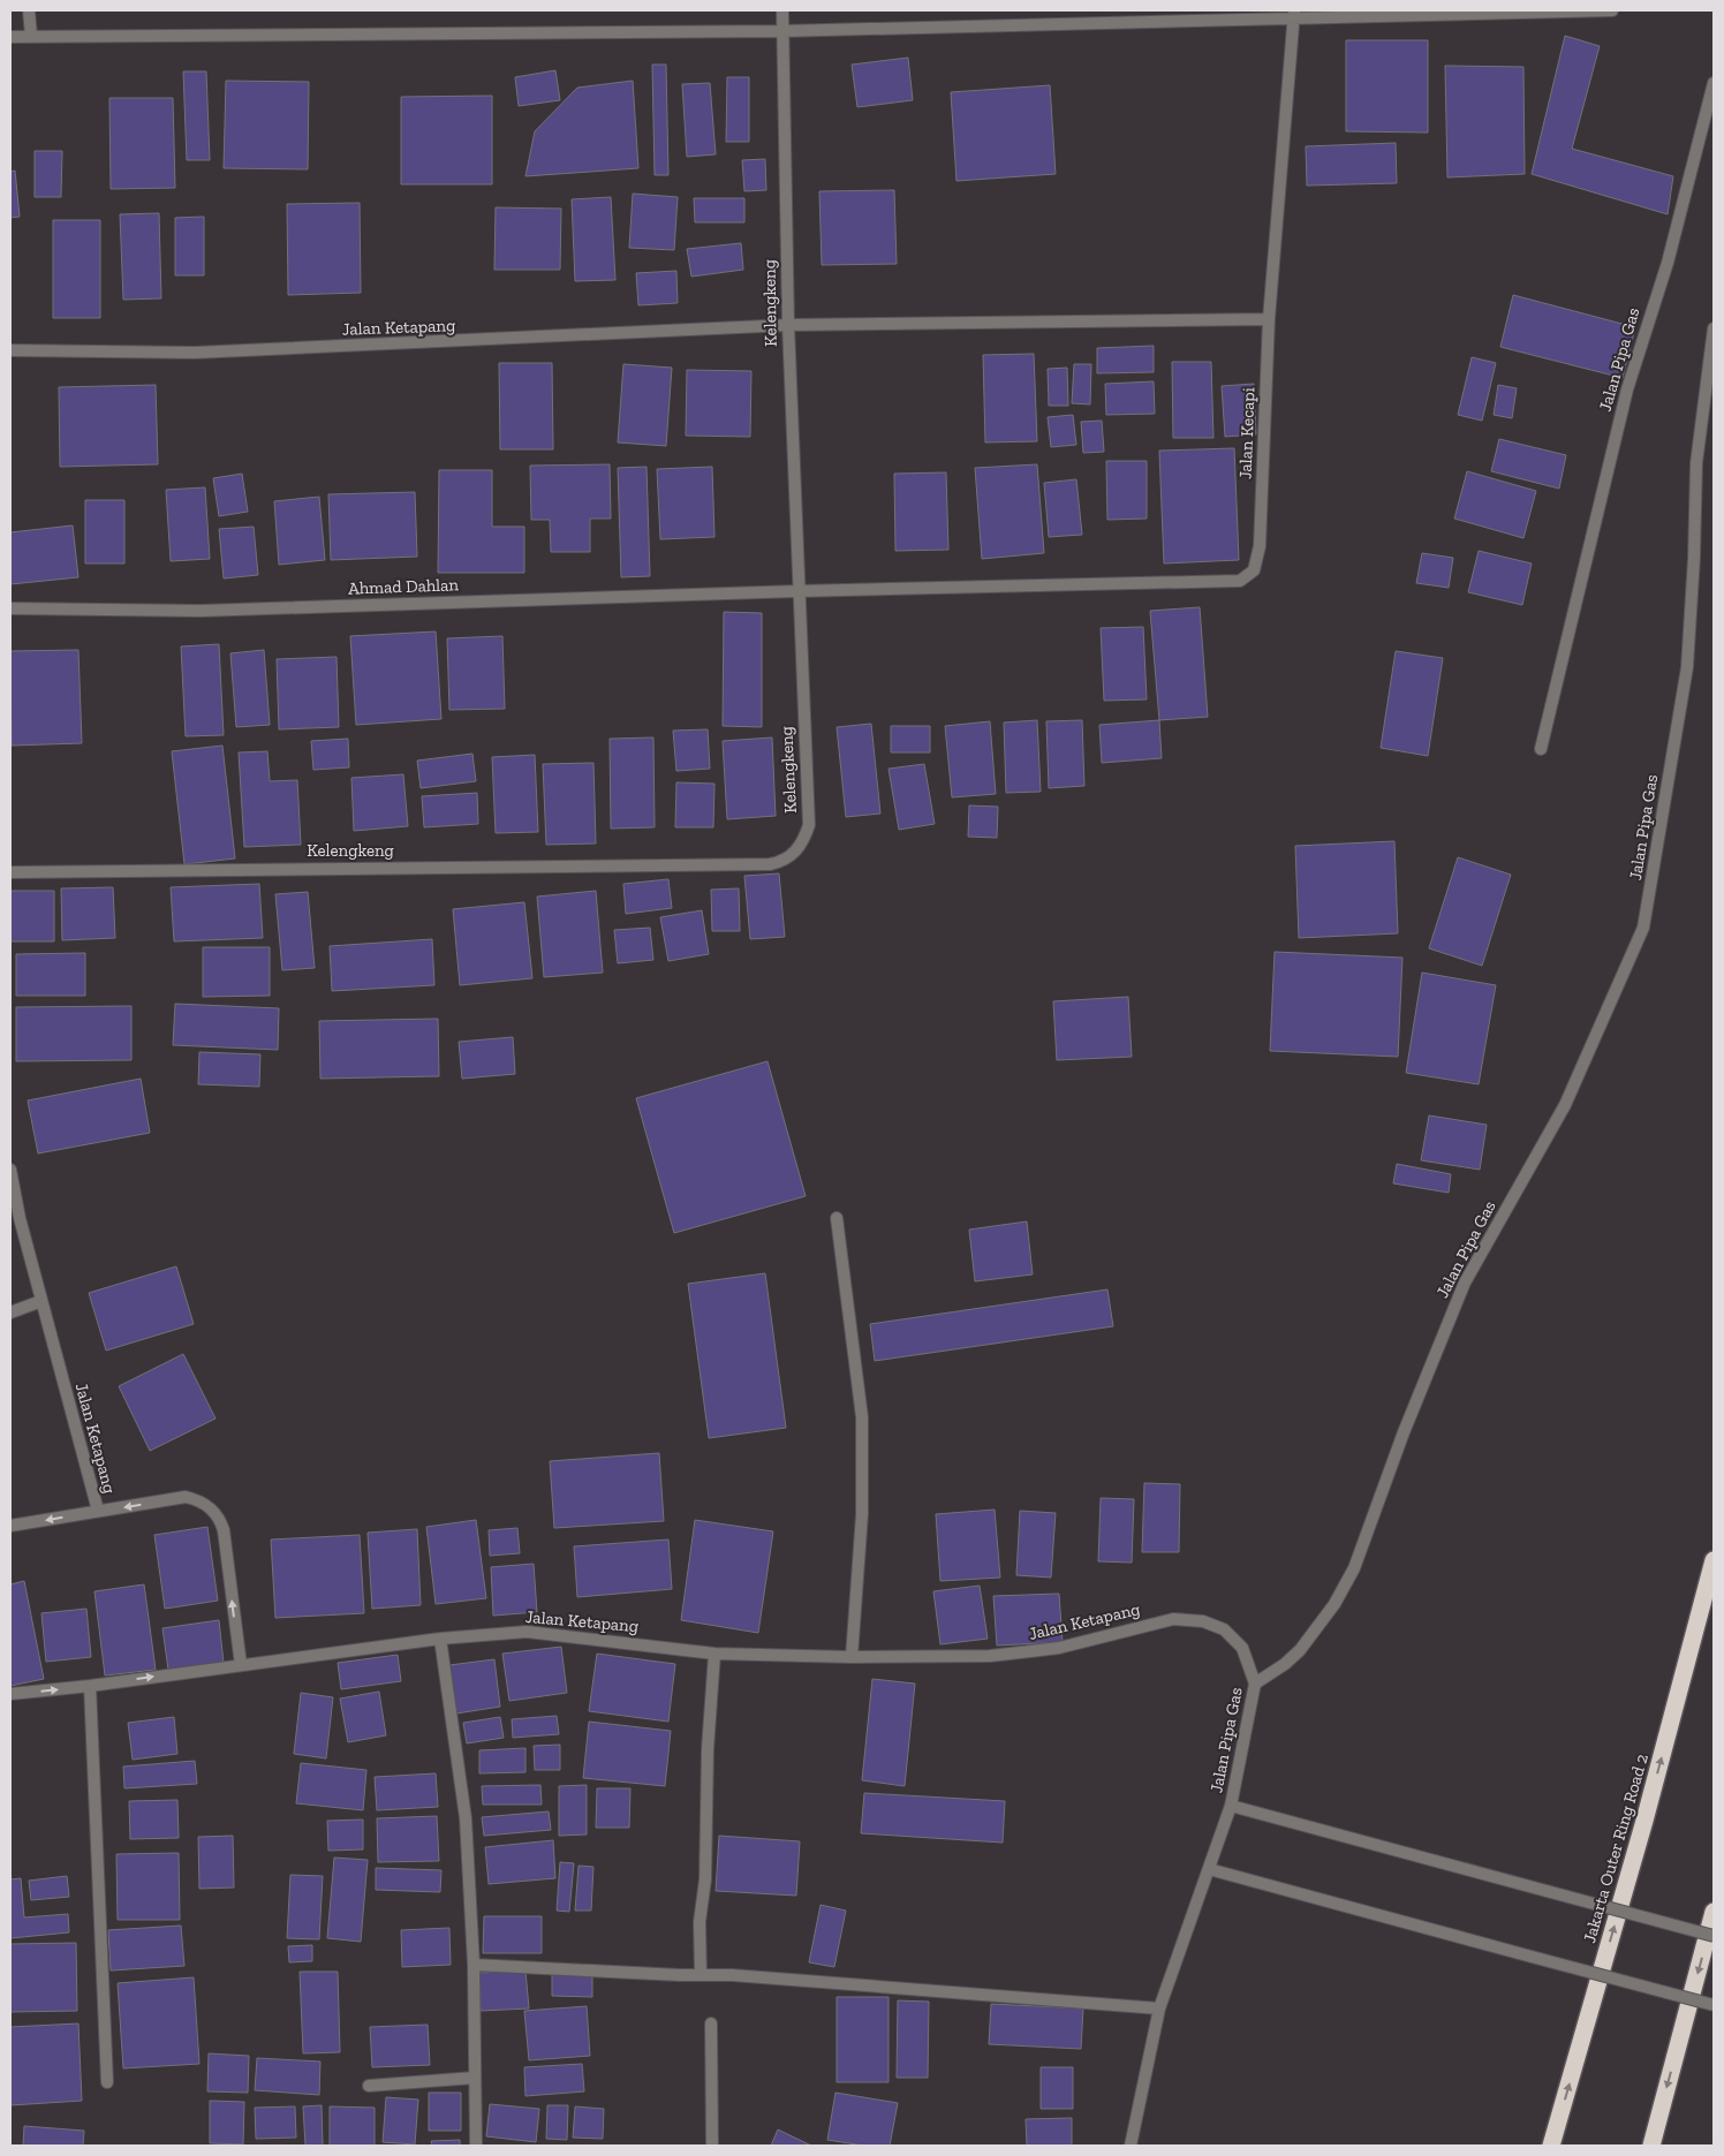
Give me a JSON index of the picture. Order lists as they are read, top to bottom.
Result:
{
  "streets": {
    "highway": ["Jakarta Outer Ring Road 2"],
    "street": [
      "Kelengkeng",
      "Jalan Ketapang",
      "Jalan Pipa Gas",
      "Jalan Kecapi",
      "Ahmad Dahlan"
    ]
  },
  "crossings": [
    ["Kelengkeng", "Jalan Ketapang"],
    ["Kelengkeng", "Jalan Kecapi"],
    ["Kelengkeng", "Ahmad Dahlan"],
    ["Jalan Ketapang", "Jalan Pipa Gas"],
    ["Jalan Kecapi", "Ahmad Dahlan"]
  ]
}
